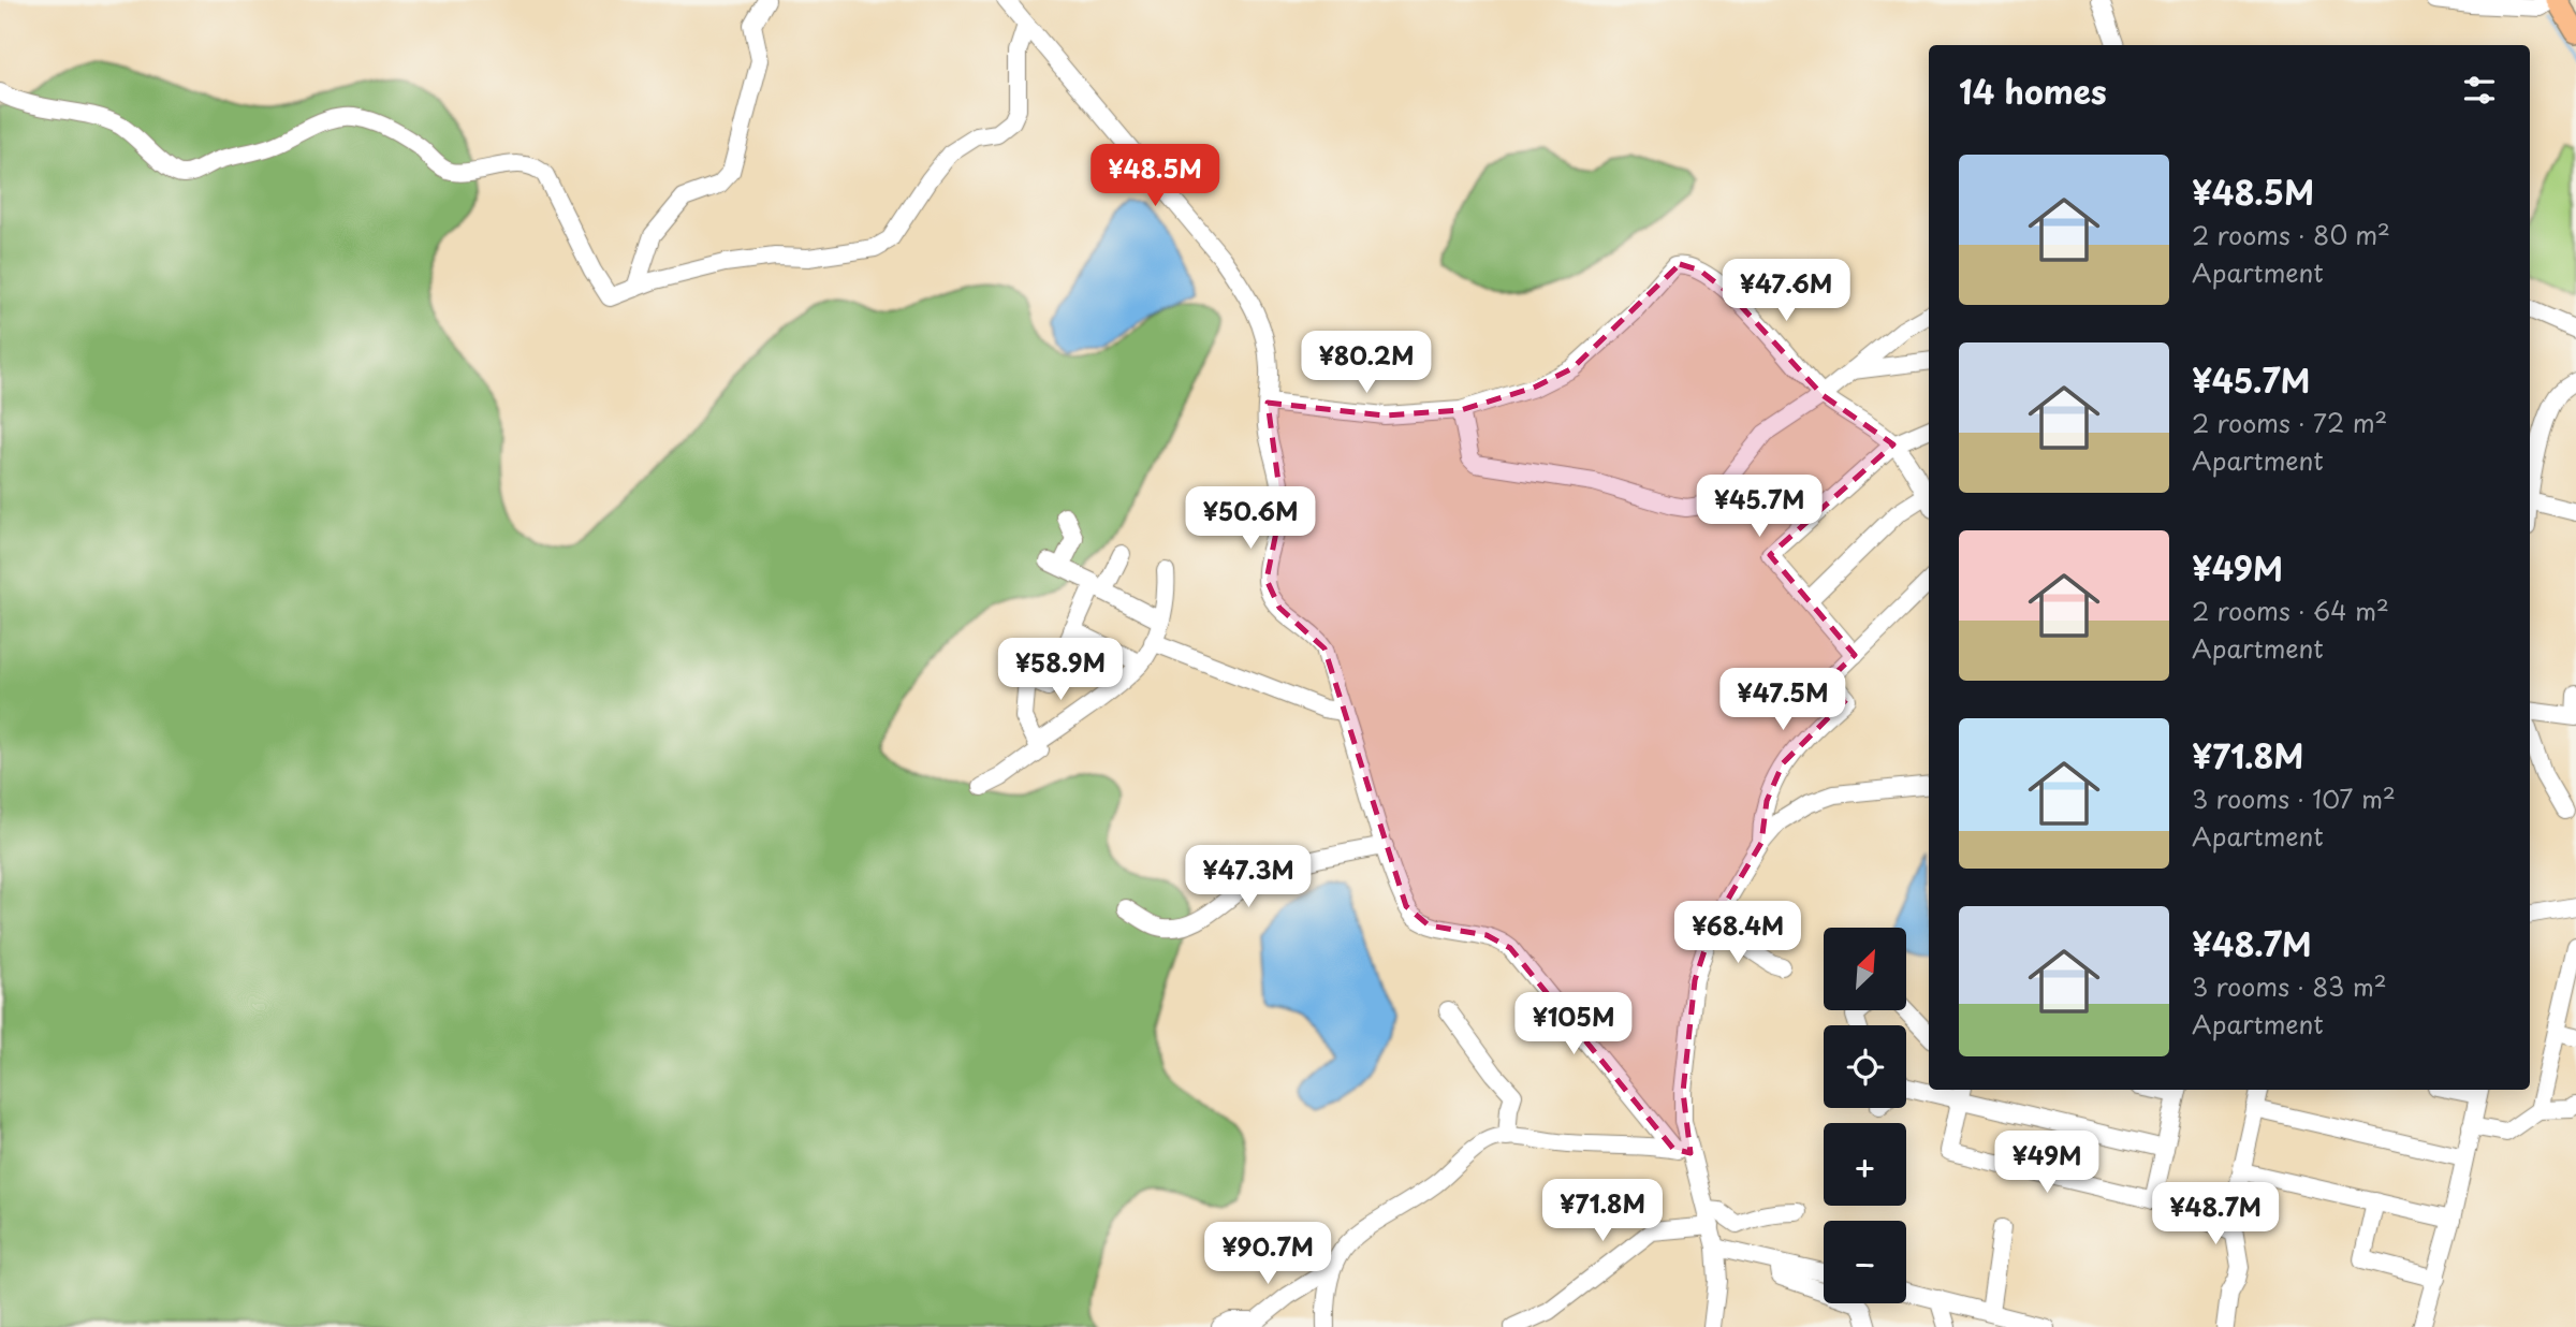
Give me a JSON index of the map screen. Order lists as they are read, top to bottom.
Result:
{
  "north": "top right",
  "page": {
    "heading": "14 homes",
    "list": [
      {
        "name": "¥48.5M",
        "note": "2 rooms · 80 m² · Apartment"
      },
      {
        "name": "¥45.7M",
        "note": "2 rooms · 72 m² · Apartment"
      },
      {
        "name": "¥49M",
        "note": "2 rooms · 64 m² · Apartment"
      },
      {
        "name": "¥71.8M",
        "note": "3 rooms · 107 m² · Apartment"
      },
      {
        "name": "¥48.7M",
        "note": "3 rooms · 83 m² · Apartment"
      }
    ],
    "price": [
      "¥48.5M",
      "¥47.6M",
      "¥80.2M",
      "¥45.7M",
      "¥50.6M",
      "¥58.9M",
      "¥47.5M",
      "¥47.3M",
      "¥68.4M",
      "¥105M",
      "¥49M",
      "¥71.8M",
      "¥48.7M",
      "¥90.7M"
    ],
    "map_buttons": ["+", "−"]
  }
}
